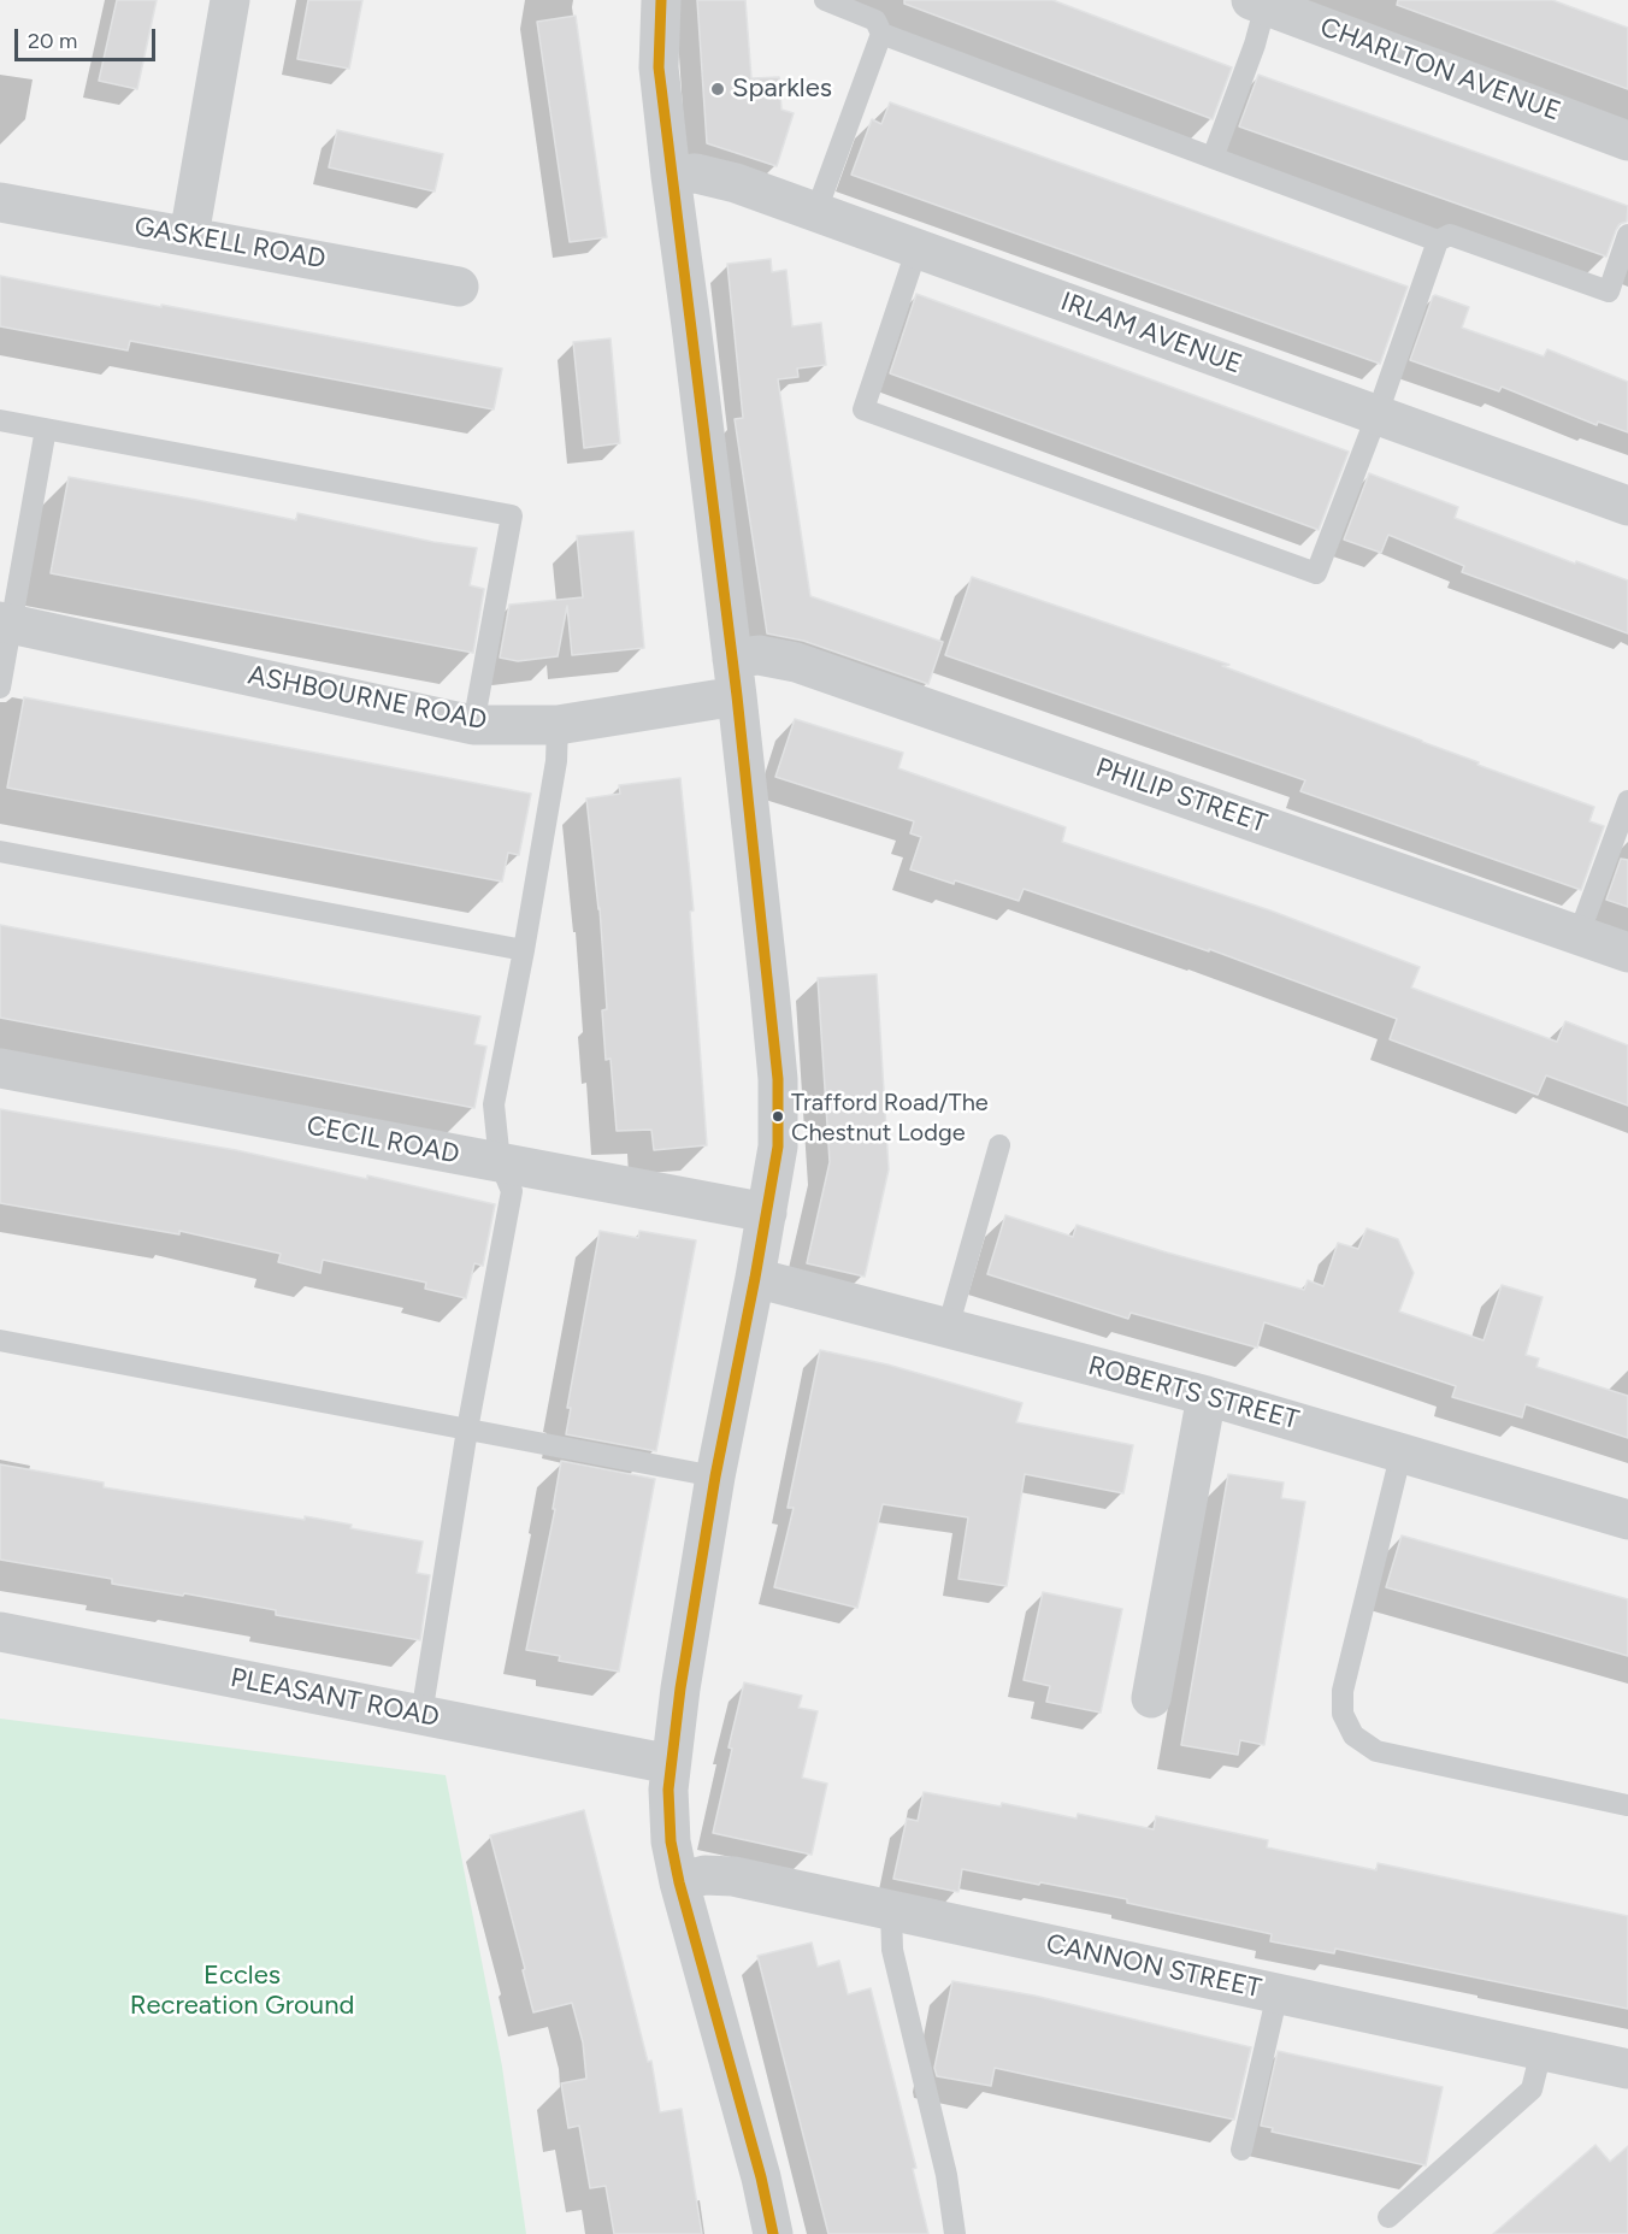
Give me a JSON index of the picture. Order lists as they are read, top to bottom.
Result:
{
  "streets": {
    "street": [
      "CHARLTON AVENUE",
      "GASKELL ROAD",
      "IRLAM AVENUE",
      "ASHBOURNE ROAD",
      "PHILIP STREET",
      "CECIL ROAD",
      "ROBERTS STREET",
      "PLEASANT ROAD",
      "CANNON STREET"
    ]
  },
  "crossings": [
    ["ASHBOURNE ROAD", "PHILIP STREET"]
  ],
  "parks": ["Eccles Recreation Ground"],
  "places": ["Sparkles", "Trafford Road/The Chestnut Lodge"],
  "scale_bar": "20 m"
}
